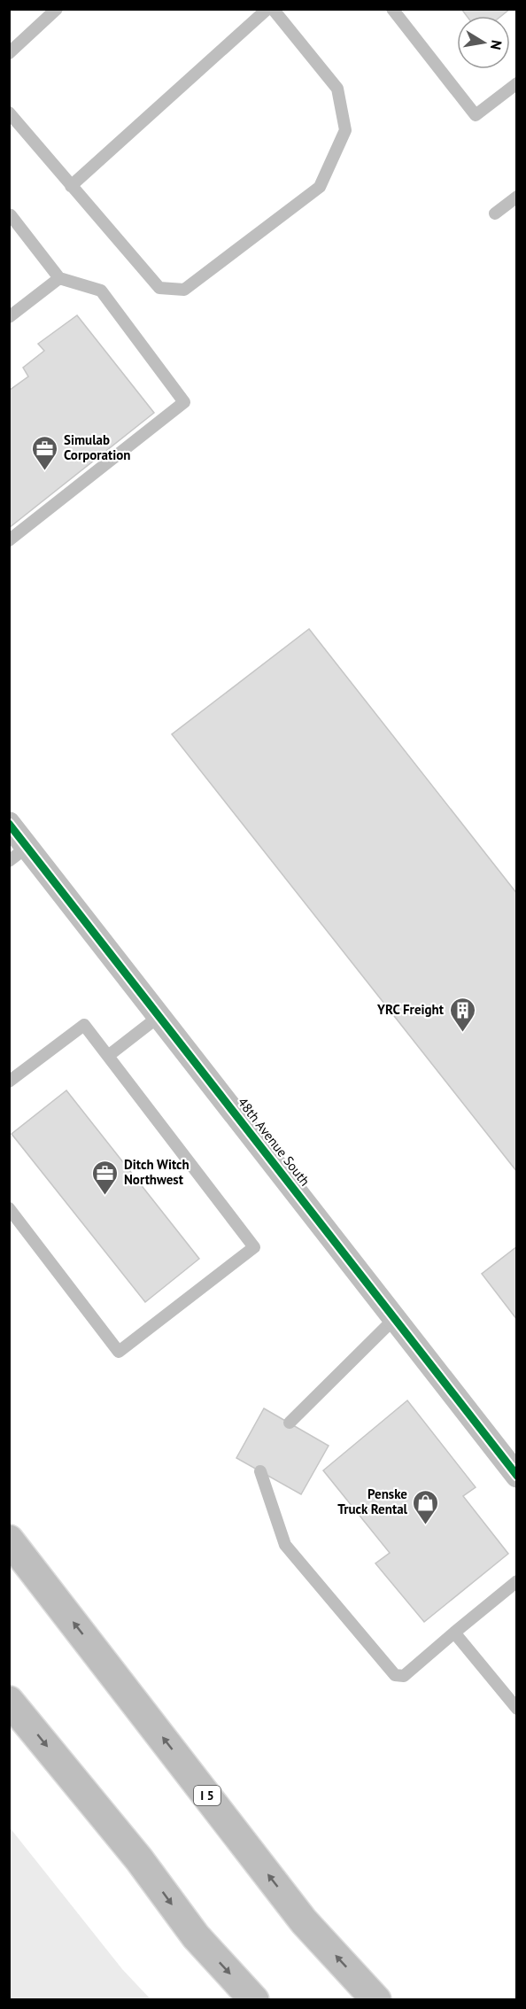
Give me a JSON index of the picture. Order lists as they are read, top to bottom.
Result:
{
  "streets": {
    "highway": ["I 5"],
    "street": ["48th Avenue South"]
  },
  "places": {
    "office": ["Simulab Corporation", "Ditch Witch Northwest"],
    "building": ["YRC Freight"],
    "shop": ["Penske Truck Rental"]
  },
  "north": "right"
}
